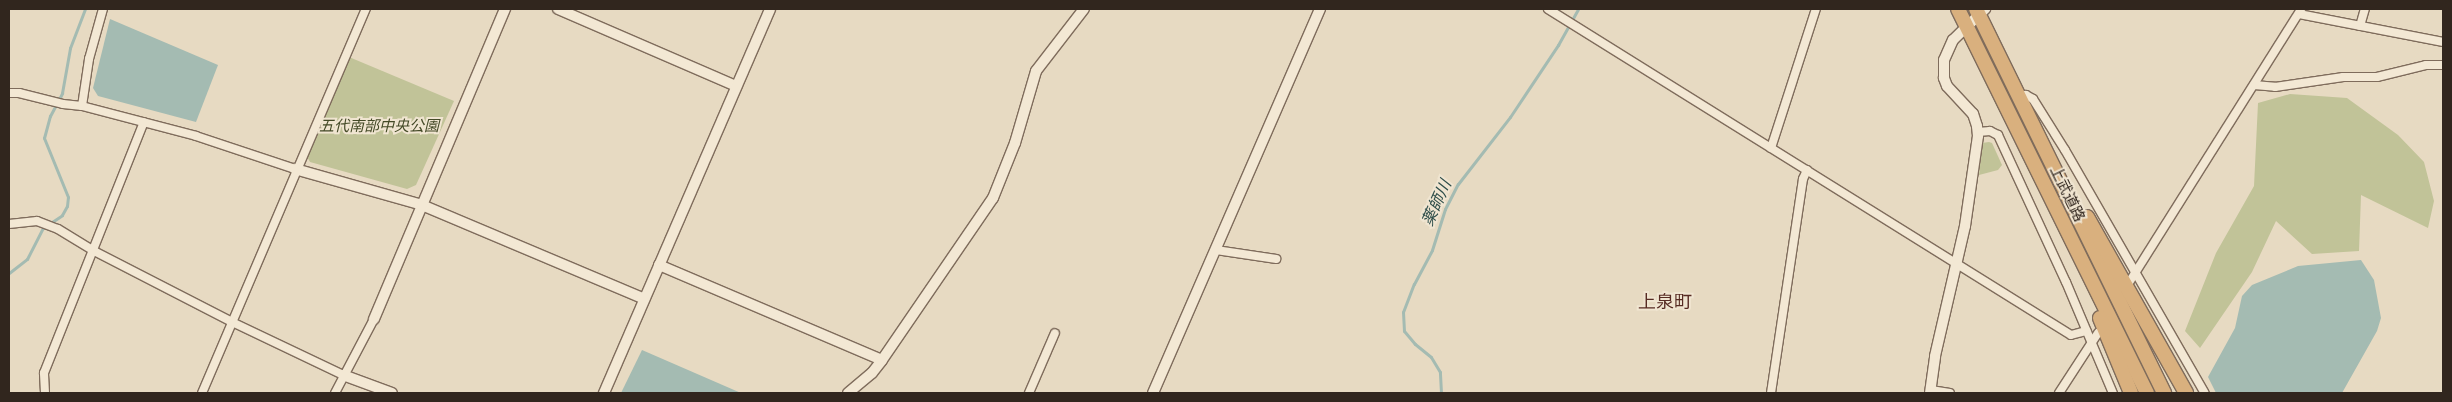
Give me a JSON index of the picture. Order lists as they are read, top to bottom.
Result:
{
  "streets": {
    "highway": ["上武道路"]
  },
  "districts": ["上泉町"],
  "water": ["薬師川"],
  "parks": ["五代南部中央公園"]
}
